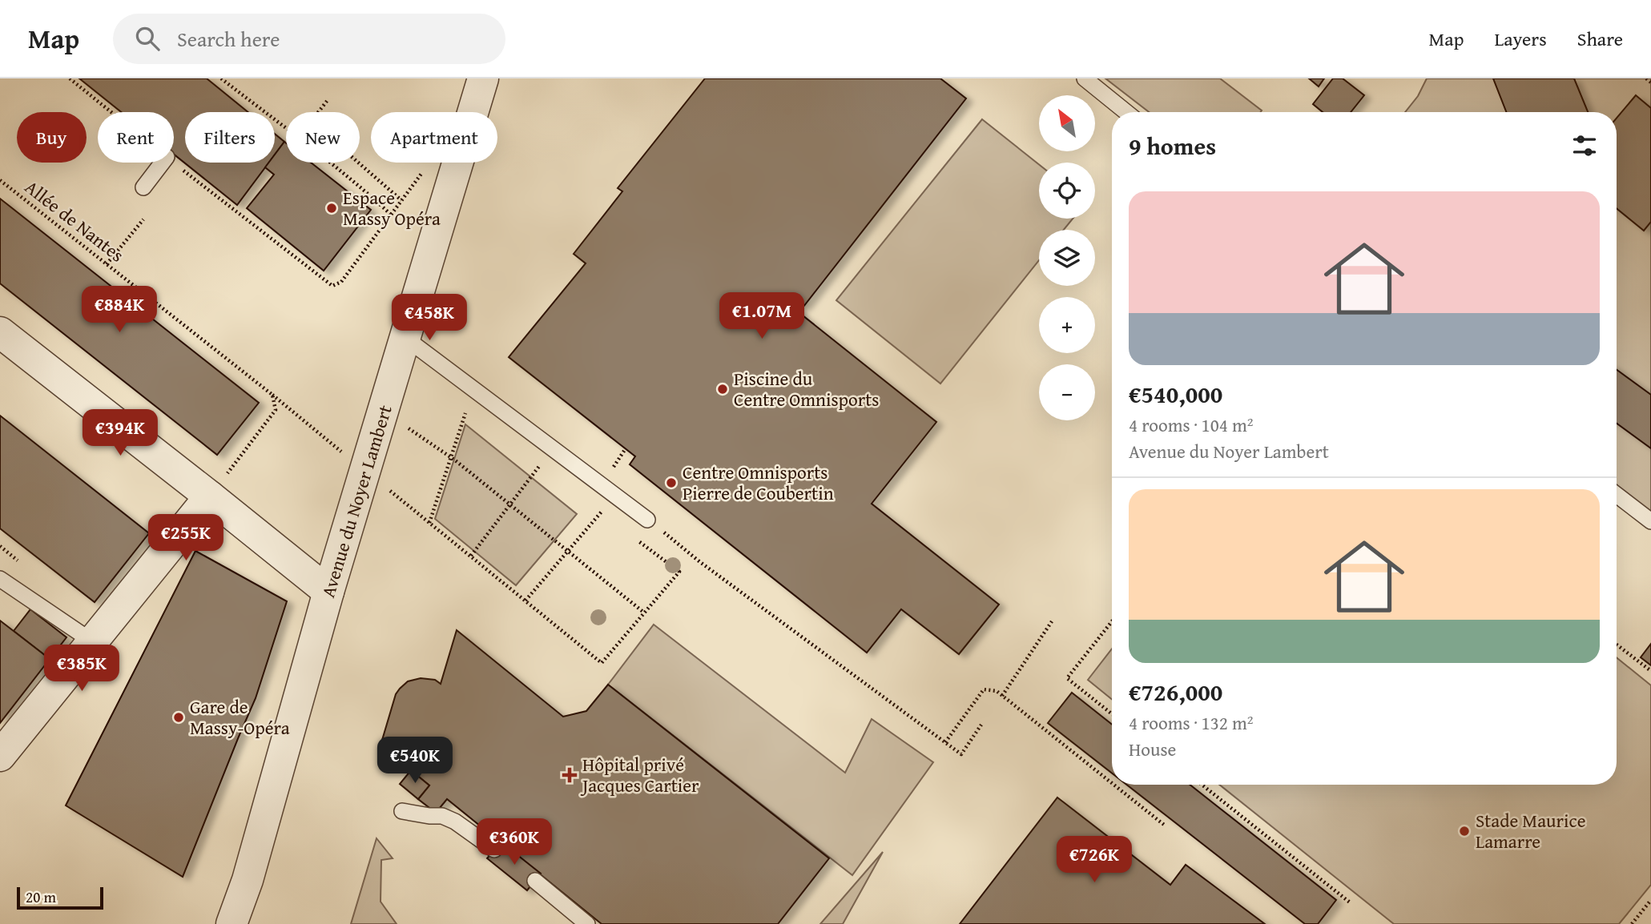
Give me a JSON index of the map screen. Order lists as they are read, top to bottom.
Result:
{
  "streets": {
    "street": ["Avenue du Noyer Lambert"],
    "path": ["Allée de Nantes"]
  },
  "places": {
    "other": [
      "Espace Massy Opéra",
      "Piscine du Centre Omnisports",
      "Centre Omnisports Pierre de Coubertin",
      "Gare de Massy-Opéra",
      "Stade Maurice Lamarre"
    ],
    "health": ["Hôpital privé Jacques Cartier"]
  },
  "scale_bar": "20 m",
  "north": "top left",
  "page": {
    "header": "Map",
    "search": "Search here",
    "nav": ["Map", "Layers", "Share"],
    "map_buttons": ["+", "−"],
    "chip": [
      "Buy",
      "Rent",
      "Filters",
      "New",
      "Apartment"
    ],
    "heading": "9 homes",
    "list": [
      {
        "name": "€540,000",
        "note": "4 rooms · 104 m² · Avenue du Noyer Lambert"
      },
      {
        "name": "€726,000",
        "note": "4 rooms · 132 m² · House"
      }
    ],
    "price": [
      "€884K",
      "€1.07M",
      "€458K",
      "€394K",
      "€255K",
      "€385K",
      "€540K",
      "€360K",
      "€726K"
    ],
    "scale": "20 m"
  }
}
